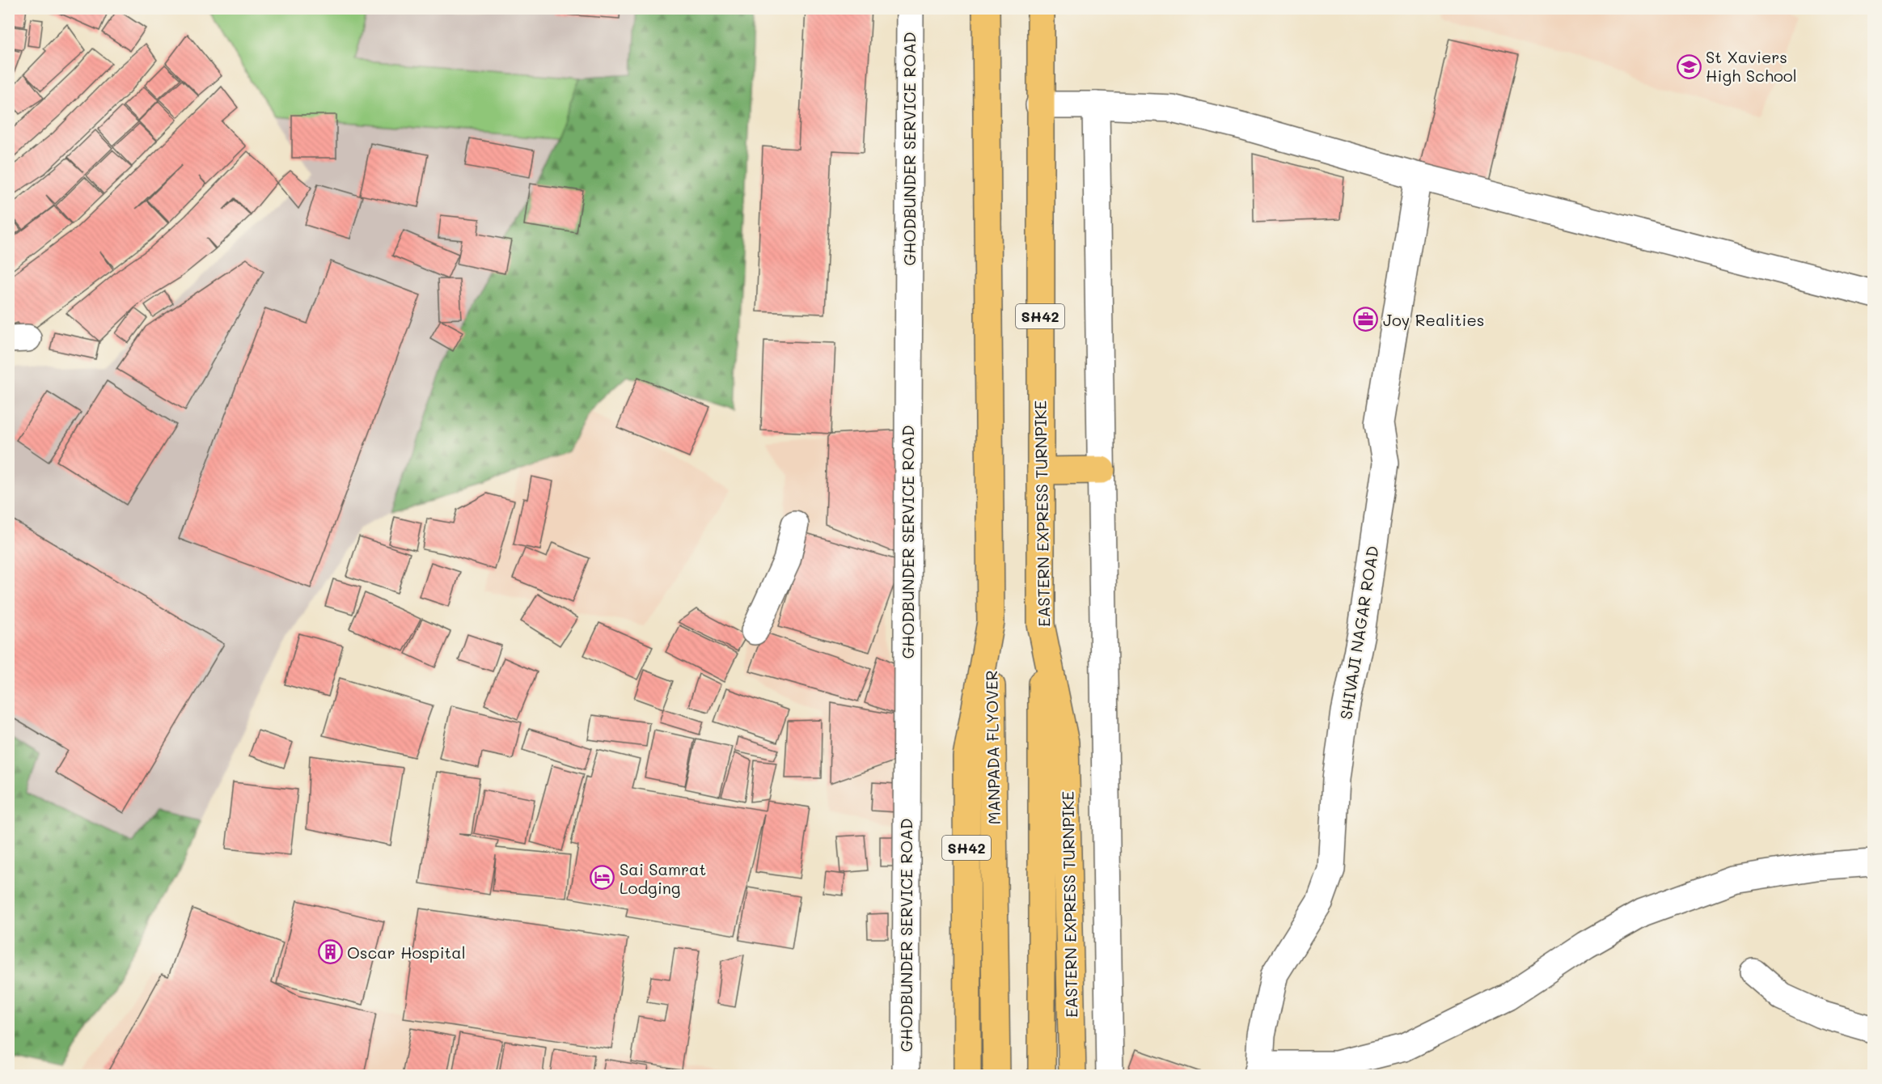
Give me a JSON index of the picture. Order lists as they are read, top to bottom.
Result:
{
  "streets": {
    "main road": ["SH42", "EASTERN EXPRESS TURNPIKE", "MANPADA FLYOVER"],
    "street": ["GHODBUNDER SERVICE ROAD", "SHIVAJI NAGAR ROAD"]
  },
  "crossings": [
    ["SH42", "MANPADA FLYOVER"]
  ],
  "places": {
    "school or university": ["St Xaviers High School"],
    "office": ["Joy Realities"],
    "hotel": ["Sai Samrat Lodging"],
    "building": ["Oscar Hospital"]
  }
}
